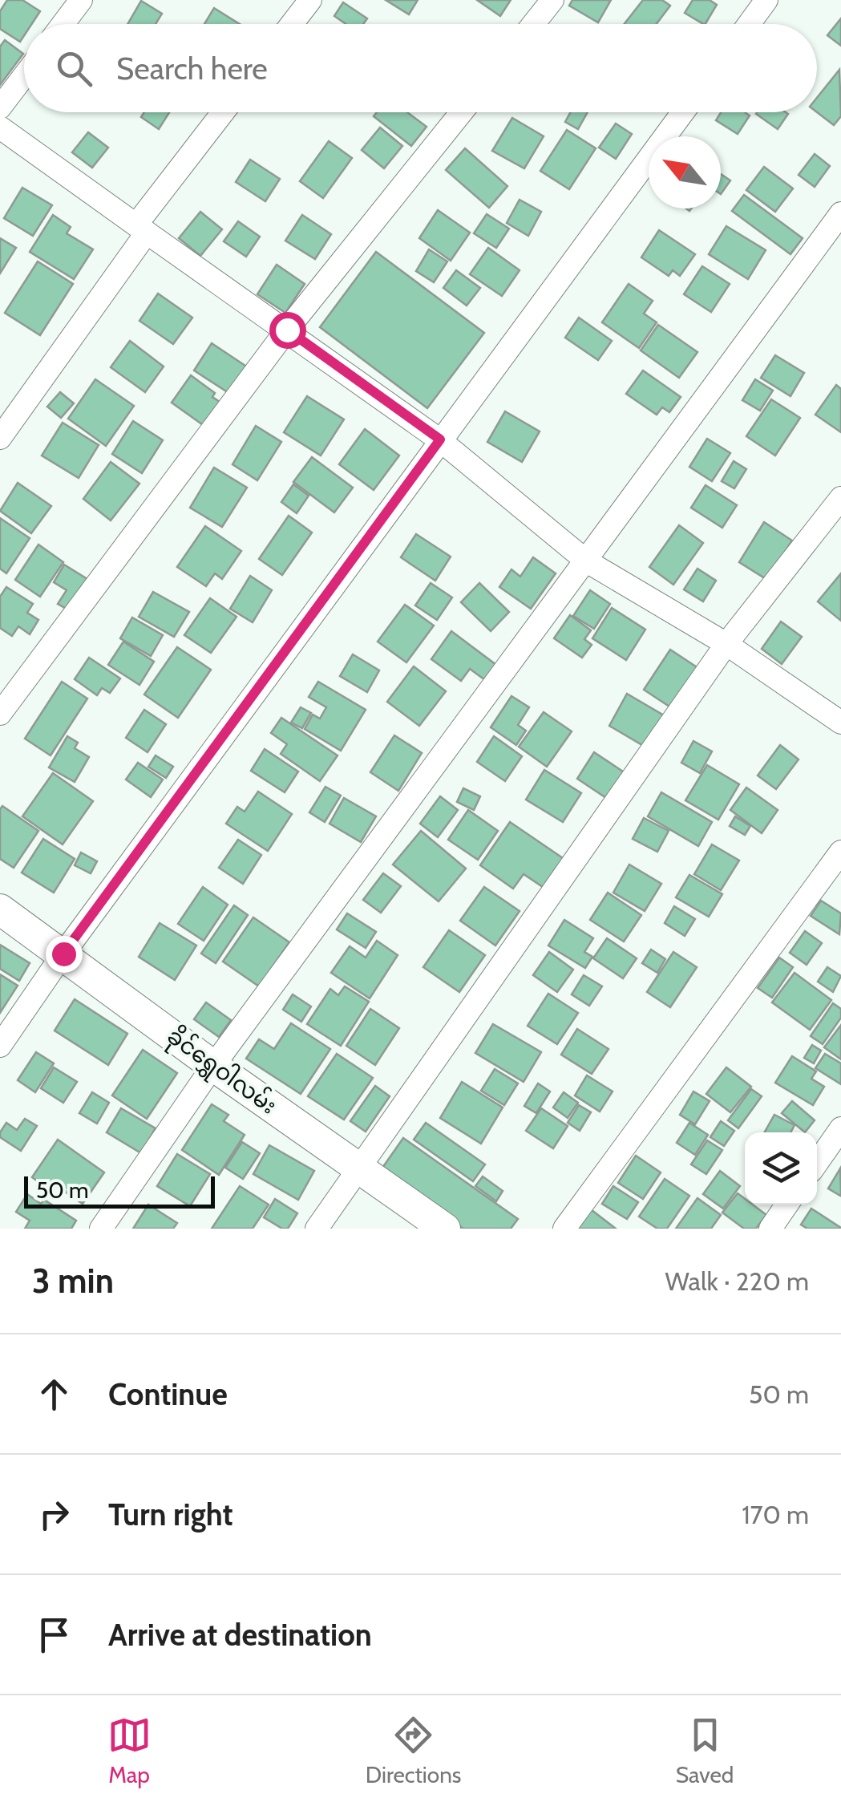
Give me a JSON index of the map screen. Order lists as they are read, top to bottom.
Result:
{
  "streets": {
    "street": ["ခိုင်ရွှေဝါလမ်း"]
  },
  "scale_bar": "50 m",
  "north": "top left",
  "page": {
    "search": "Search here",
    "scale": "50 m",
    "heading": ["3 min", "Walk · 220 m"],
    "list": [
      ["Continue", "50 m"],
      ["Turn right", "170 m"],
      "Arrive at destination"
    ],
    "nav": ["Map", "Directions", "Saved"]
  }
}
